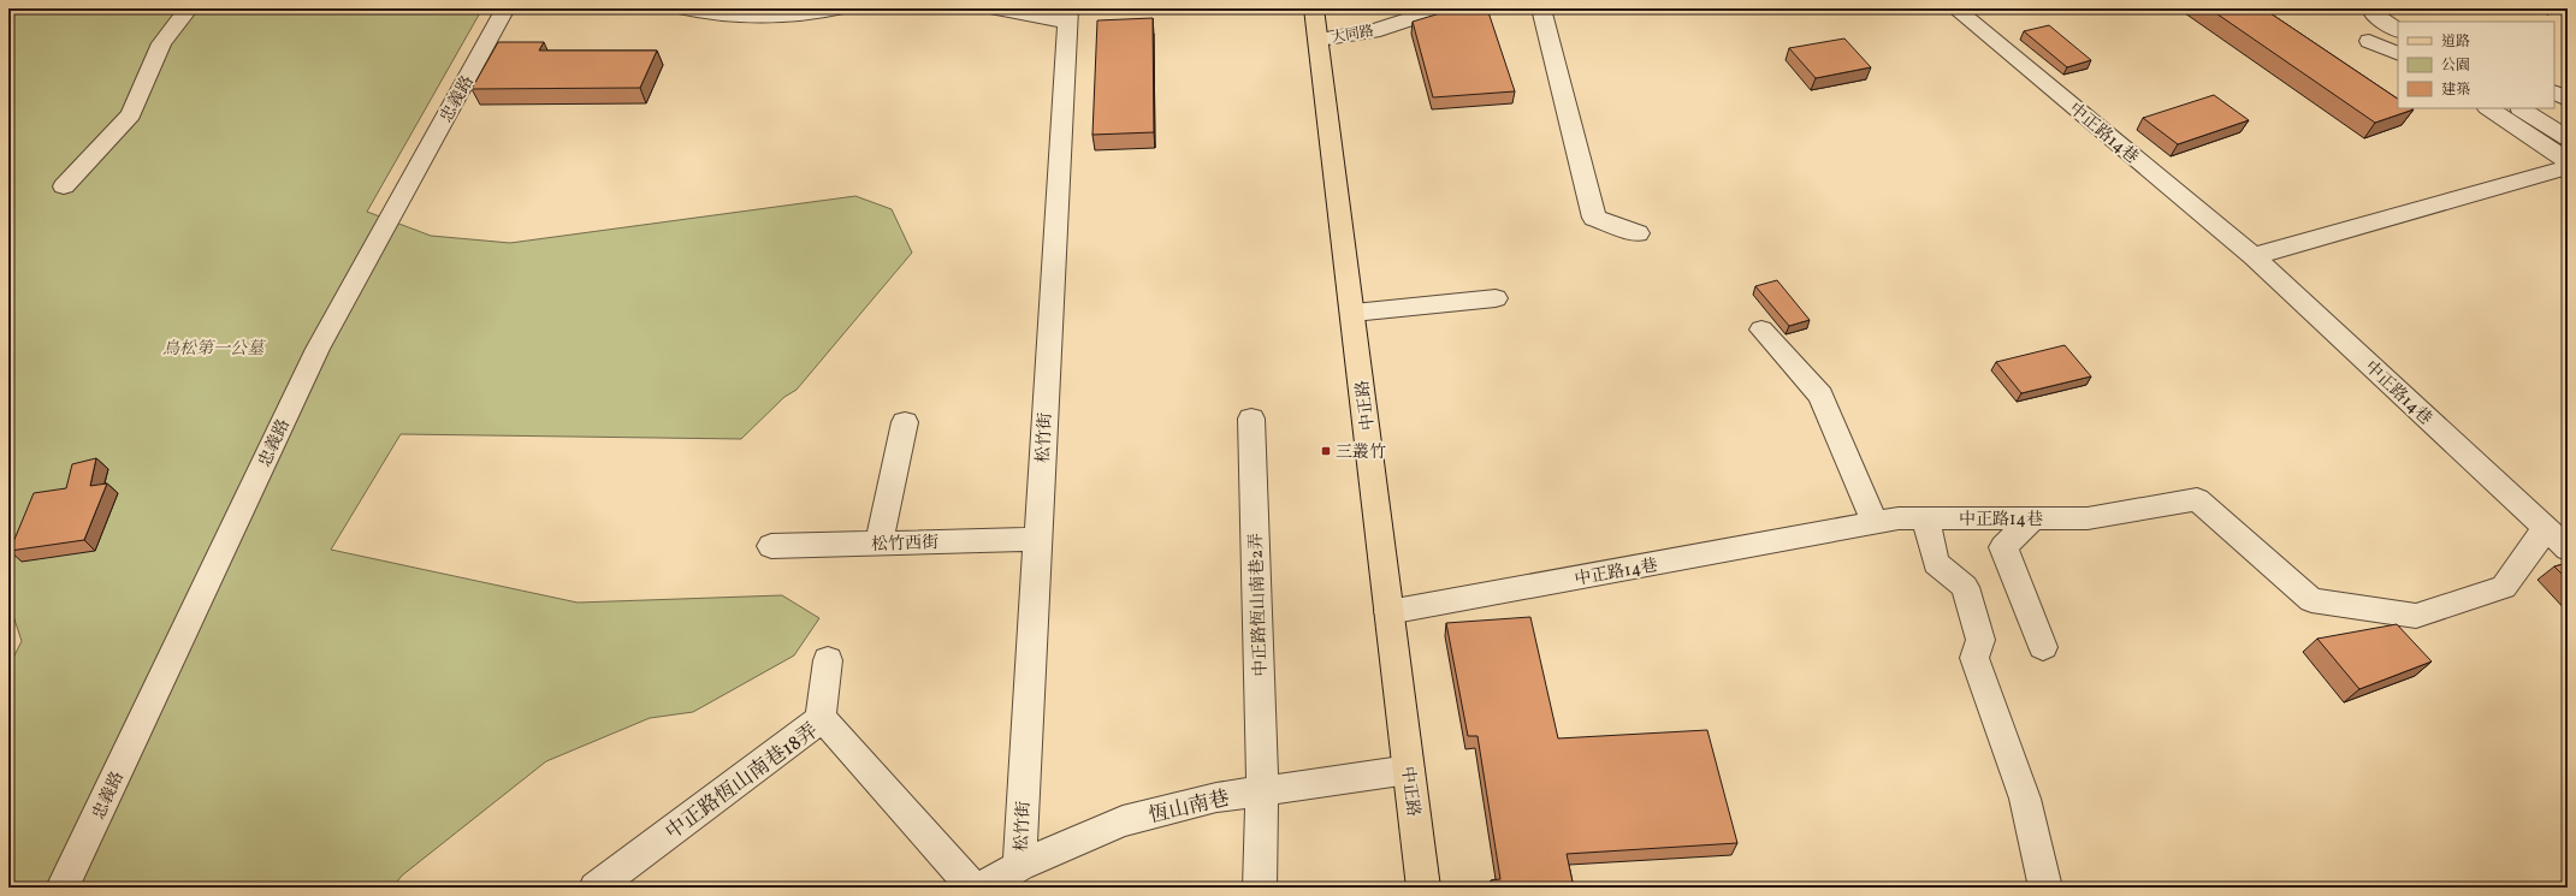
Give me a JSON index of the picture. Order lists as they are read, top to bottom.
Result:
{
  "streets": {
    "main road": ["中正路"],
    "street": [
      "大同路",
      "忠義路",
      "中正路14巷",
      "松竹街",
      "松竹西街",
      "中正路恆山南巷2弄",
      "中正路恆山南巷18弄",
      "恆山南巷"
    ]
  },
  "crossings": [
    ["大同路", "中正路"],
    ["中正路14巷", "中正路"],
    ["中正路", "恆山南巷"],
    ["松竹街", "松竹西街"],
    ["松竹街", "恆山南巷"],
    ["中正路恆山南巷2弄", "恆山南巷"]
  ],
  "parks": ["鳥松第一公墓"],
  "places": {
    "transit": ["三叢竹"]
  },
  "legend": ["道路", "公園", "建築"]
}
